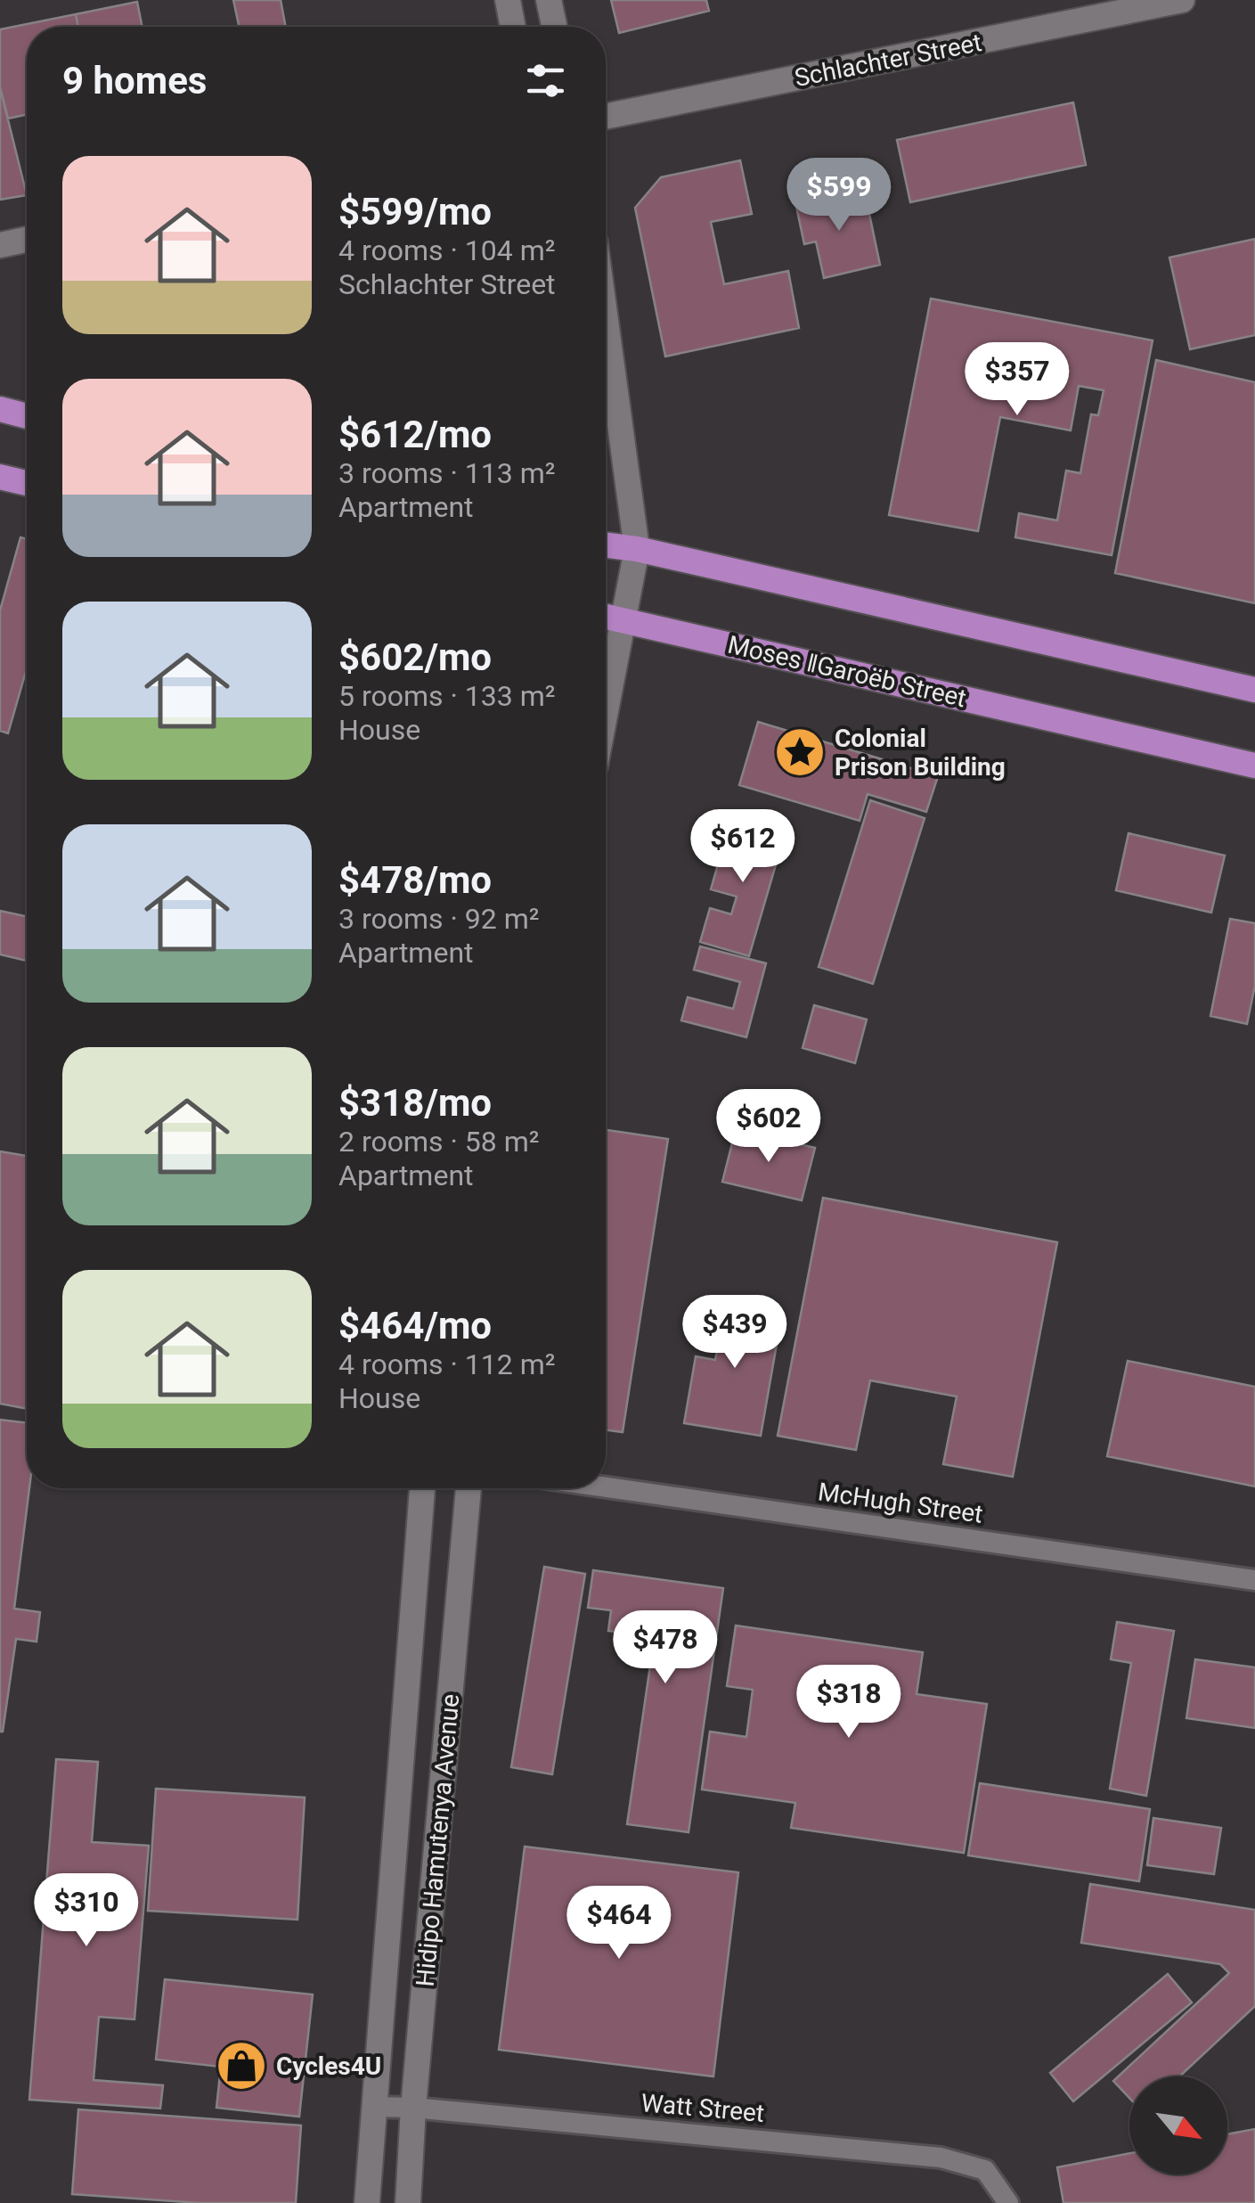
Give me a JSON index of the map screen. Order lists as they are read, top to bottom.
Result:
{
  "streets": {
    "main road": ["Moses ǁGaroëb Street"],
    "street": ["Schlachter Street", "Hidipo Hamutenya Avenue"],
    "lane": ["McHugh Street", "Watt Street"]
  },
  "crossings": [
    ["Hidipo Hamutenya Avenue", "Watt Street"]
  ],
  "places": {
    "place": ["Colonial Prison Building"],
    "shop": ["Cycles4U"]
  },
  "north": "bottom right",
  "page": {
    "heading": "9 homes",
    "list": [
      {
        "name": "$599/mo",
        "note": "4 rooms · 104 m² · Schlachter Street"
      },
      {
        "name": "$612/mo",
        "note": "3 rooms · 113 m² · Apartment"
      },
      {
        "name": "$602/mo",
        "note": "5 rooms · 133 m² · House"
      },
      {
        "name": "$478/mo",
        "note": "3 rooms · 92 m² · Apartment"
      },
      {
        "name": "$318/mo",
        "note": "2 rooms · 58 m² · Apartment"
      },
      {
        "name": "$464/mo",
        "note": "4 rooms · 112 m² · House"
      }
    ],
    "price": [
      "$599",
      "$357",
      "$612",
      "$602",
      "$439",
      "$478",
      "$318",
      "$310",
      "$464"
    ]
  }
}
